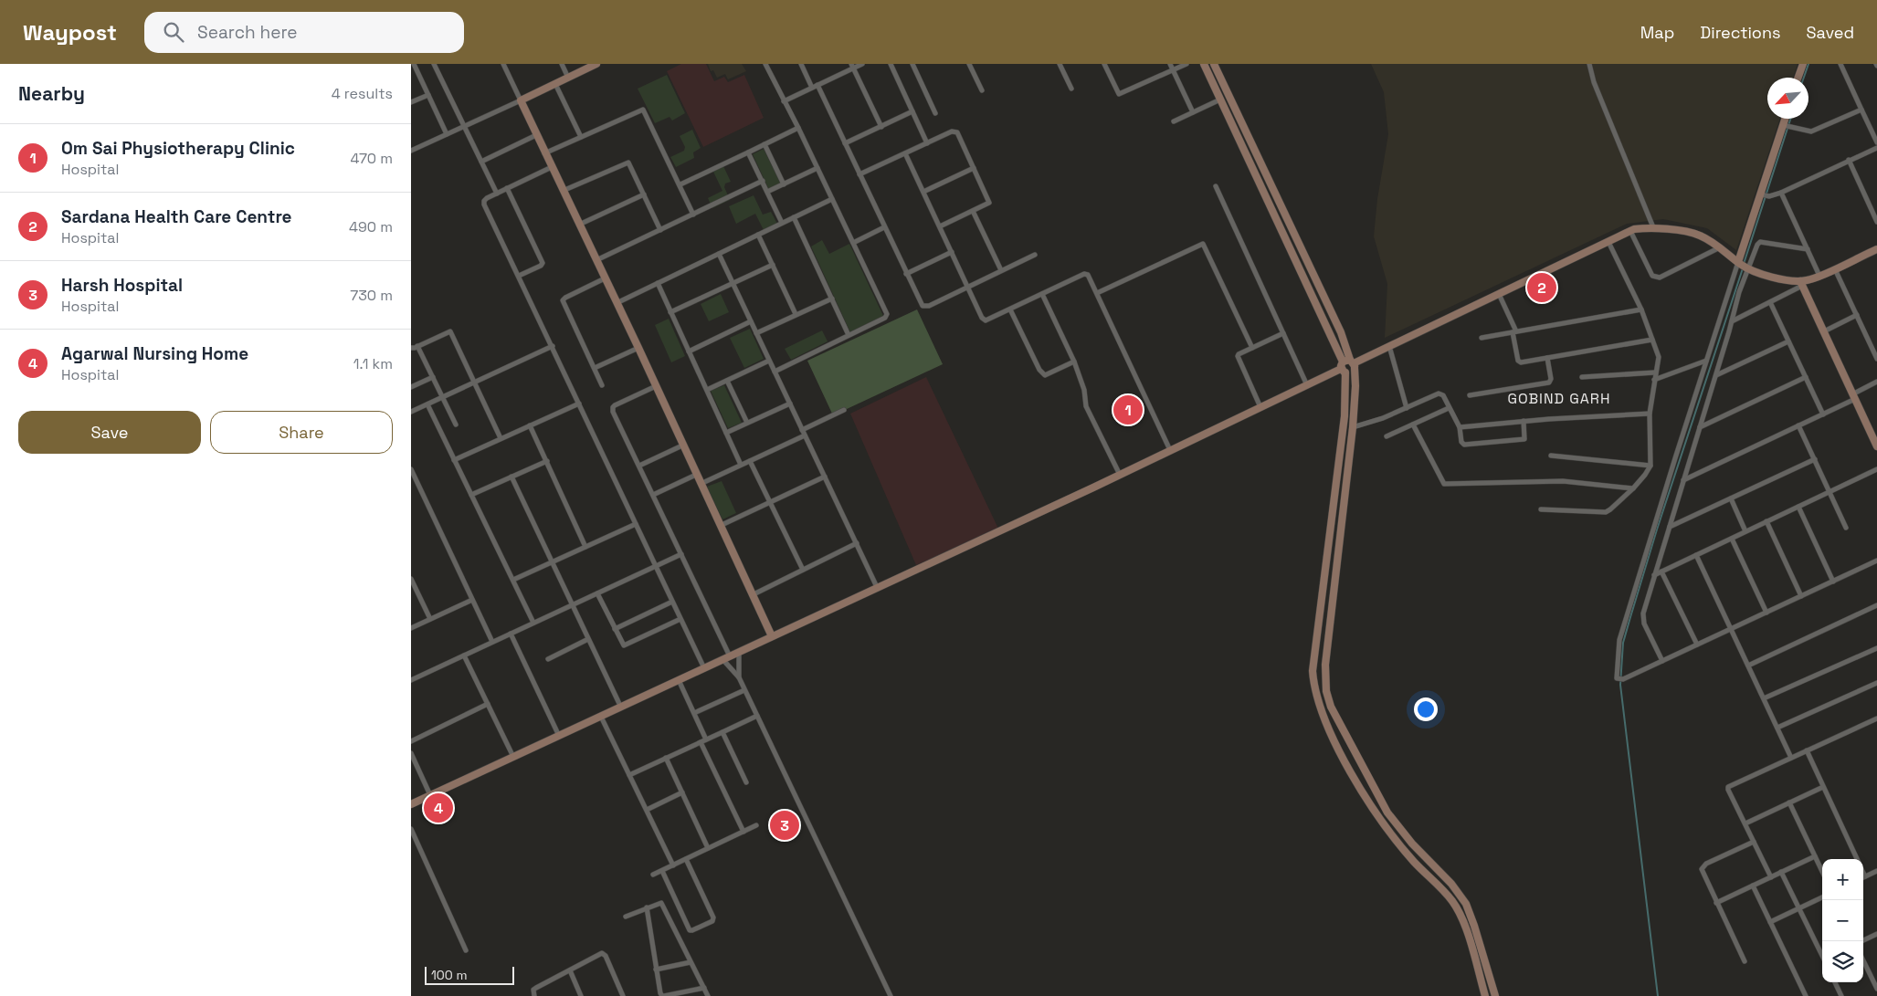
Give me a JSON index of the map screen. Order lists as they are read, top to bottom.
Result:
{
  "districts": ["GOBIND GARH"],
  "scale_bar": "100 m",
  "north": "bottom left",
  "page": {
    "header": "Waypost",
    "search": "Search here",
    "nav": ["Map", "Directions", "Saved"],
    "heading": ["Nearby", "4 results"],
    "list": [
      {
        "mark": "1",
        "name": "Om Sai Physiotherapy Clinic",
        "note": "Hospital",
        "value": "470 m"
      },
      {
        "mark": "2",
        "name": "Sardana Health Care Centre",
        "note": "Hospital",
        "value": "490 m"
      },
      {
        "mark": "3",
        "name": "Harsh Hospital",
        "note": "Hospital",
        "value": "730 m"
      },
      {
        "mark": "4",
        "name": "Agarwal Nursing Home",
        "note": "Hospital",
        "value": "1.1 km"
      }
    ],
    "pins": [
      "2",
      "1",
      "4",
      "3"
    ],
    "buttons": ["Save", "Share"],
    "map_buttons": ["+", "−"],
    "scale": "100 m"
  }
}
